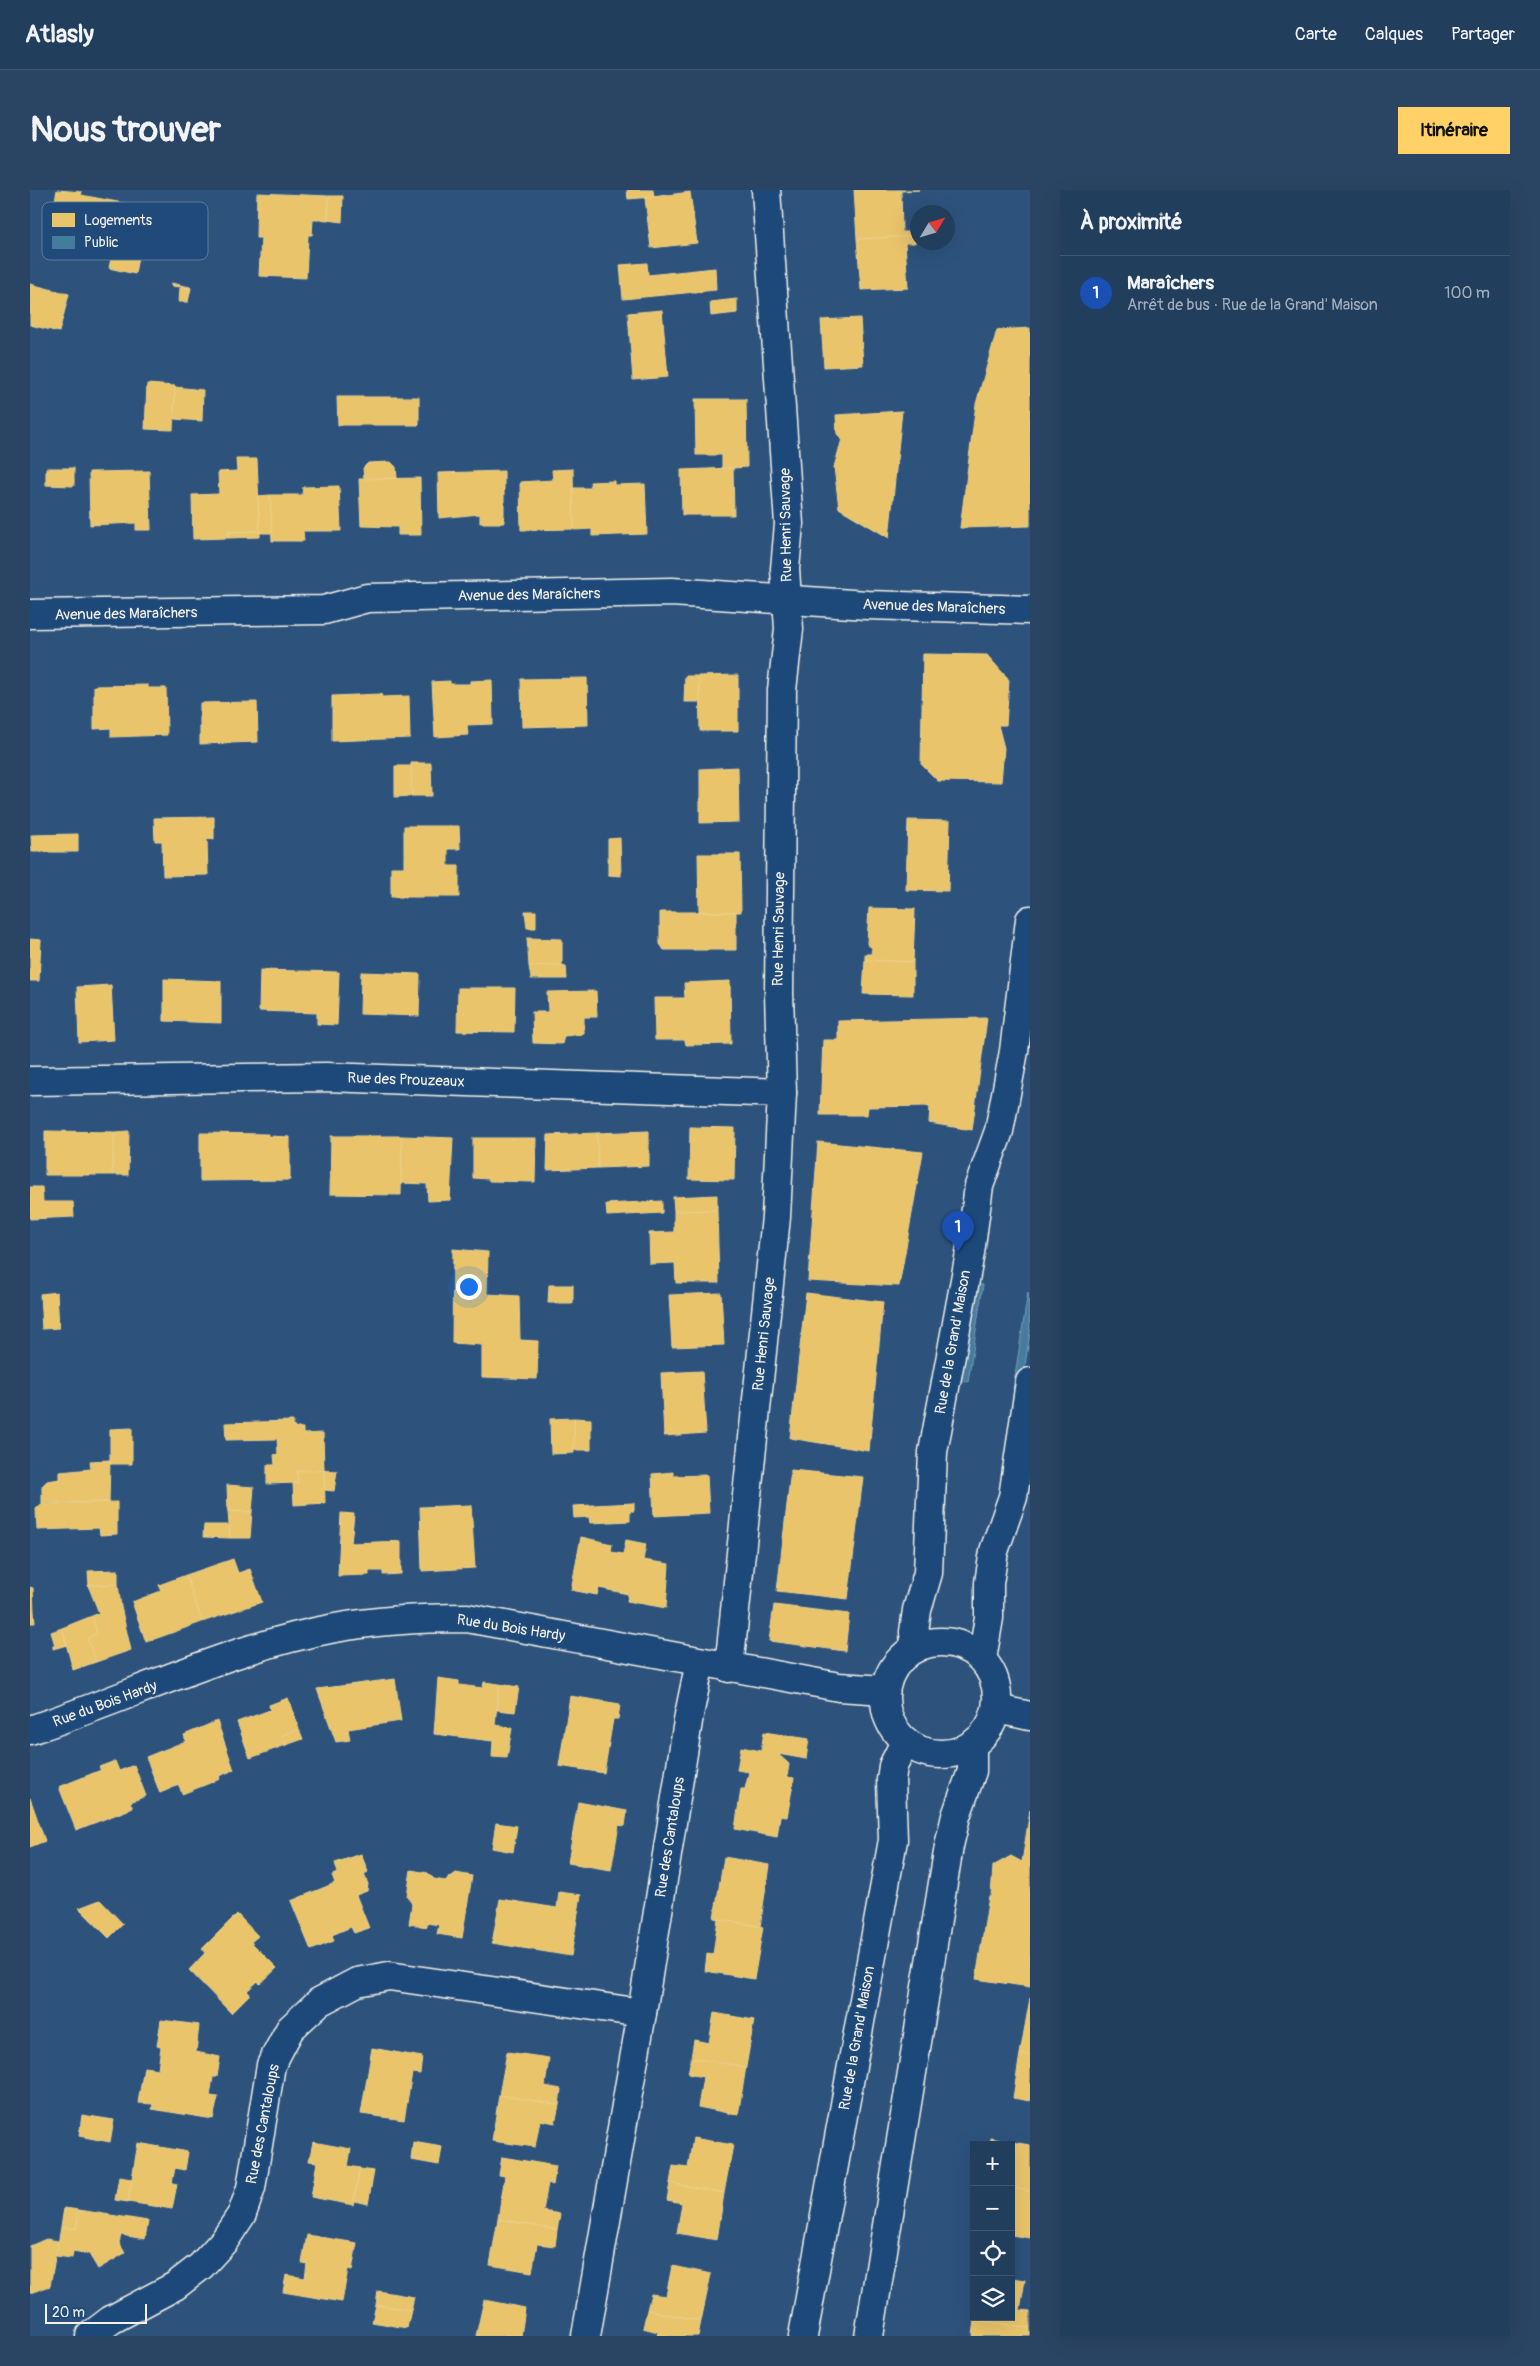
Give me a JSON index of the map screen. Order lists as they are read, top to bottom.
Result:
{
  "streets": {
    "street": [
      "Rue Henri Sauvage",
      "Avenue des Maraîchers",
      "Rue des Prouzeaux",
      "Rue de la Grand' Maison",
      "Rue du Bois Hardy",
      "Rue des Cantaloups"
    ]
  },
  "crossings": [
    ["Rue Henri Sauvage", "Avenue des Maraîchers"],
    ["Rue Henri Sauvage", "Rue des Prouzeaux"],
    ["Rue Henri Sauvage", "Rue du Bois Hardy"],
    ["Rue de la Grand' Maison", "Rue du Bois Hardy"],
    ["Rue du Bois Hardy", "Rue des Cantaloups"]
  ],
  "legend": ["Logements", "Public"],
  "scale_bar": "20 m",
  "north": "top right",
  "page": {
    "header": "Atlasly",
    "nav": ["Carte", "Calques", "Partager"],
    "buttons": "Itinéraire",
    "title": "Nous trouver",
    "heading": "À proximité",
    "list": [
      {
        "mark": "1",
        "name": "Maraîchers",
        "note": "Arrêt de bus · Rue de la Grand' Maison",
        "value": "100 m"
      }
    ],
    "pins": "1",
    "map_buttons": ["+", "−"],
    "scale": "20 m"
  }
}
